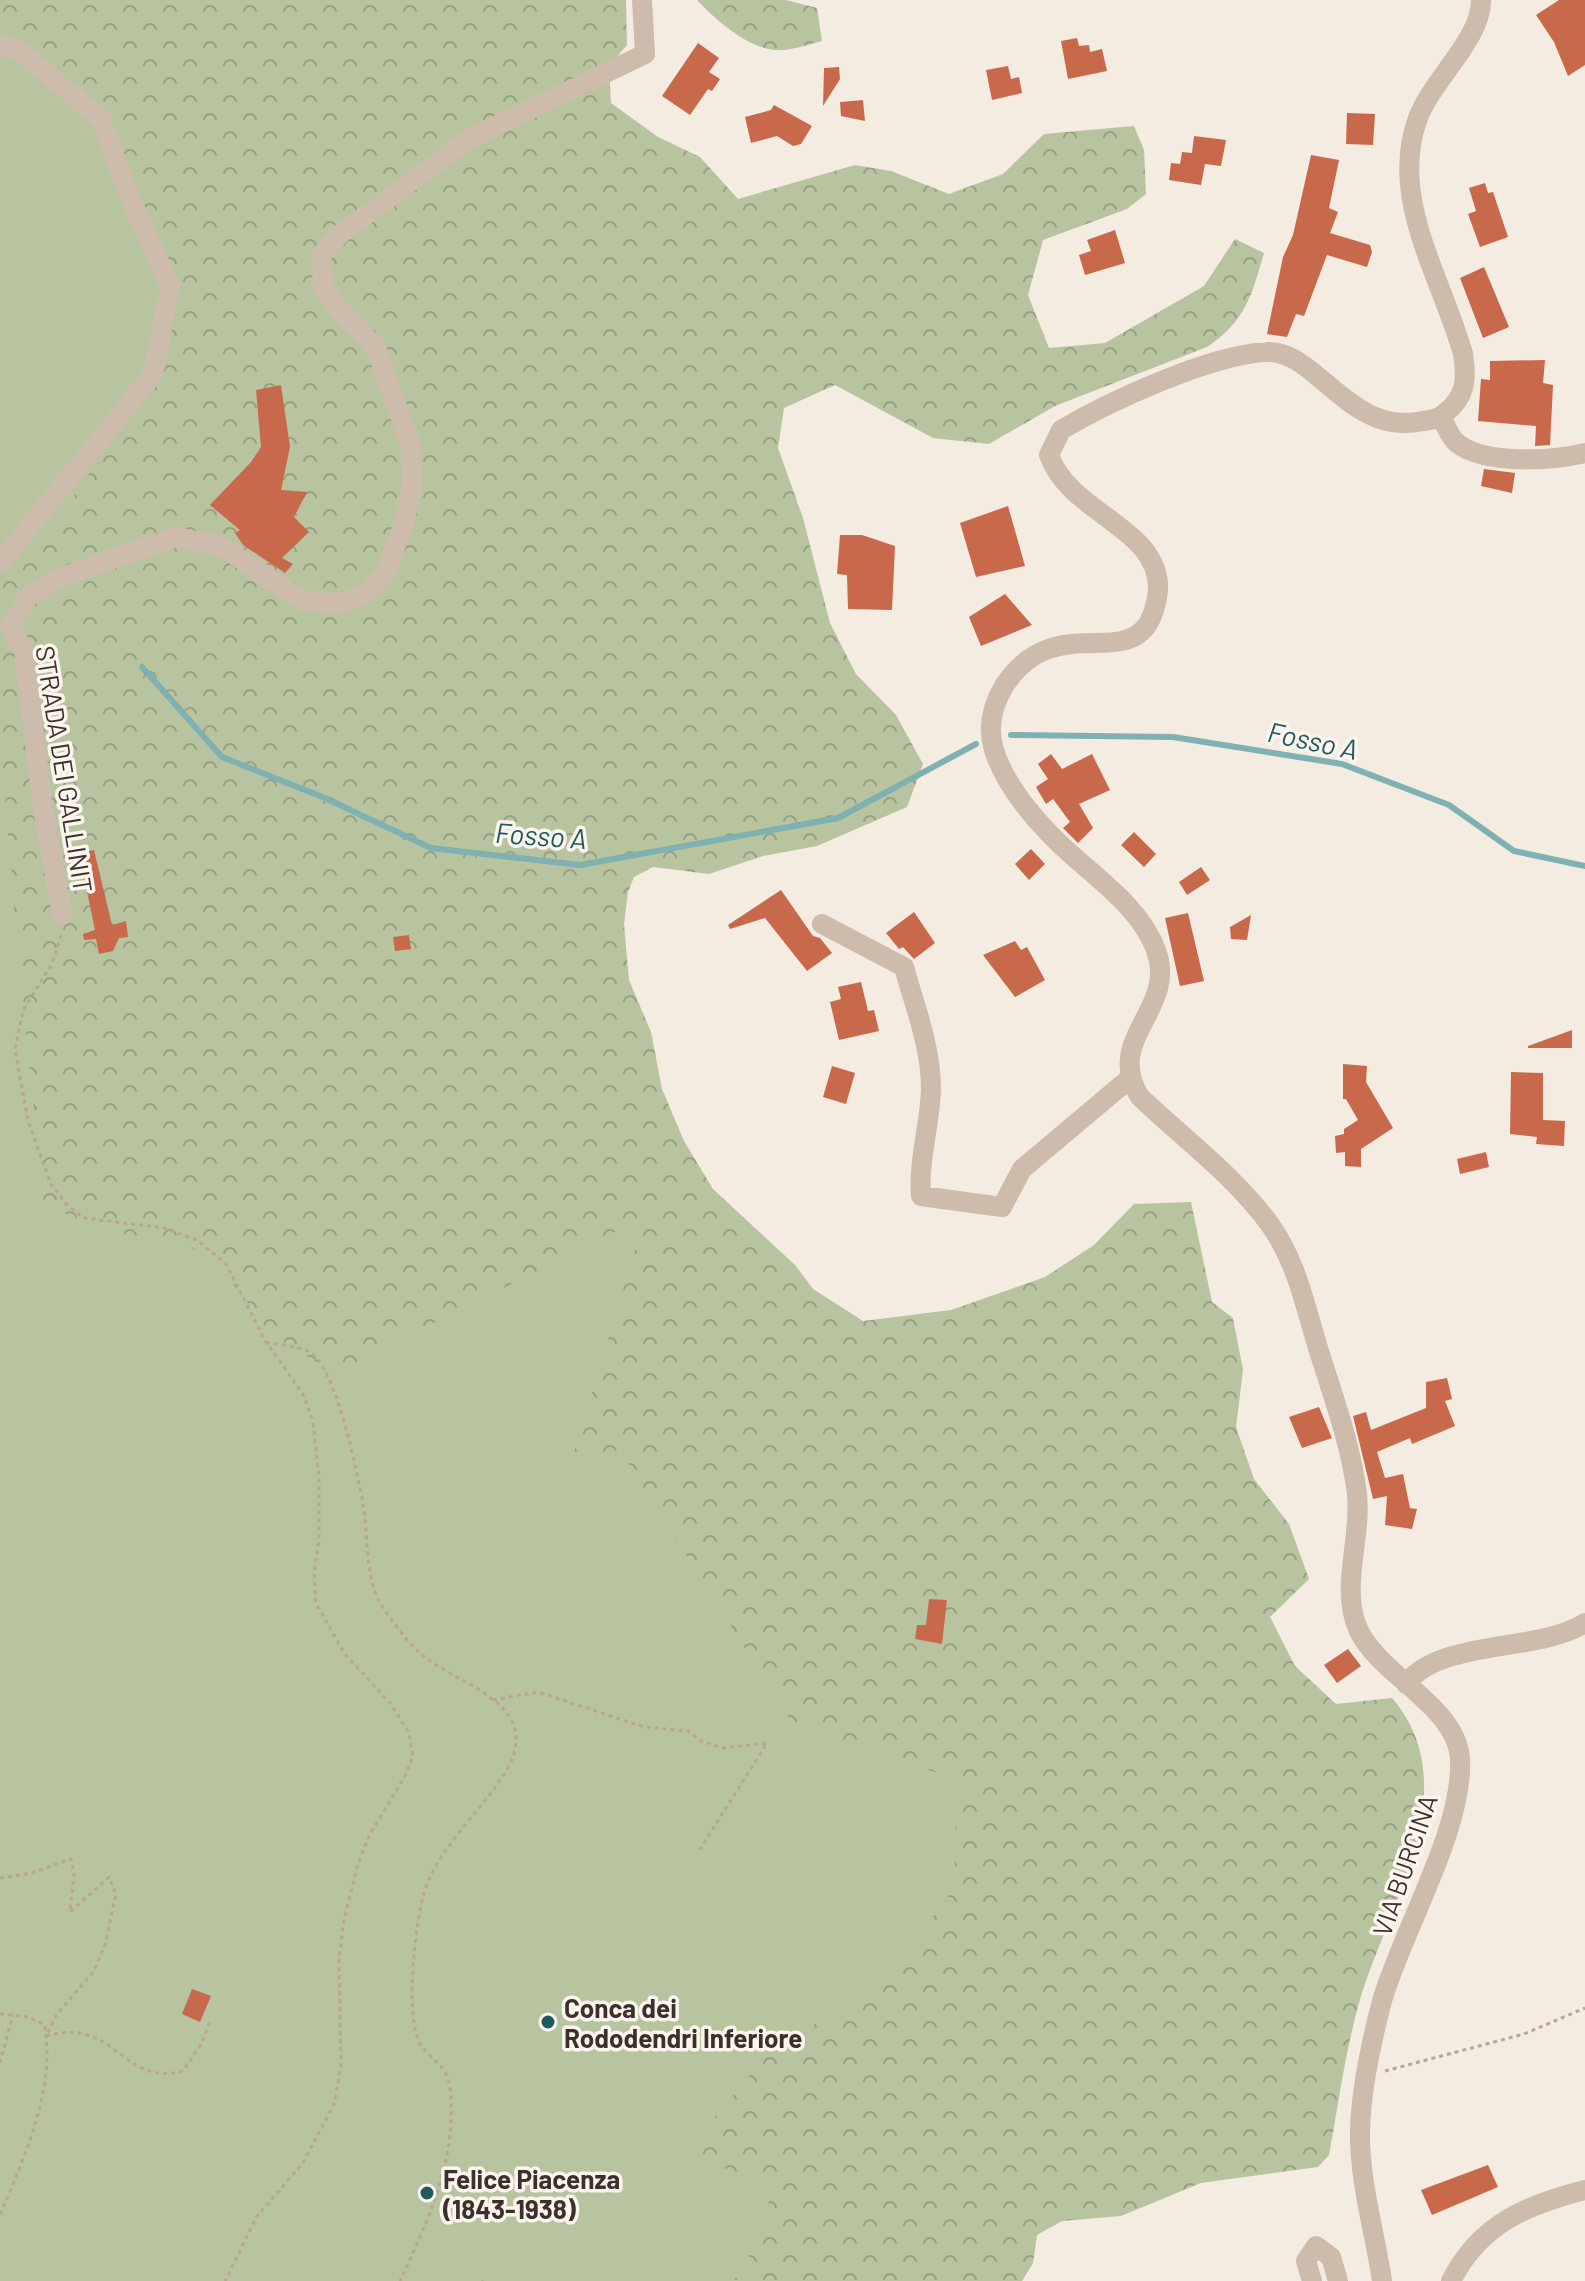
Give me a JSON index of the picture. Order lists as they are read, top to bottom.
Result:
{
  "streets": {
    "street": ["STRADA DEI GALLINIT", "VIA BURCINA"]
  },
  "water": ["Fosso A"],
  "places": ["Conca dei Rododendri Inferiore", "Felice Piacenza (1843-1938)"]
}
